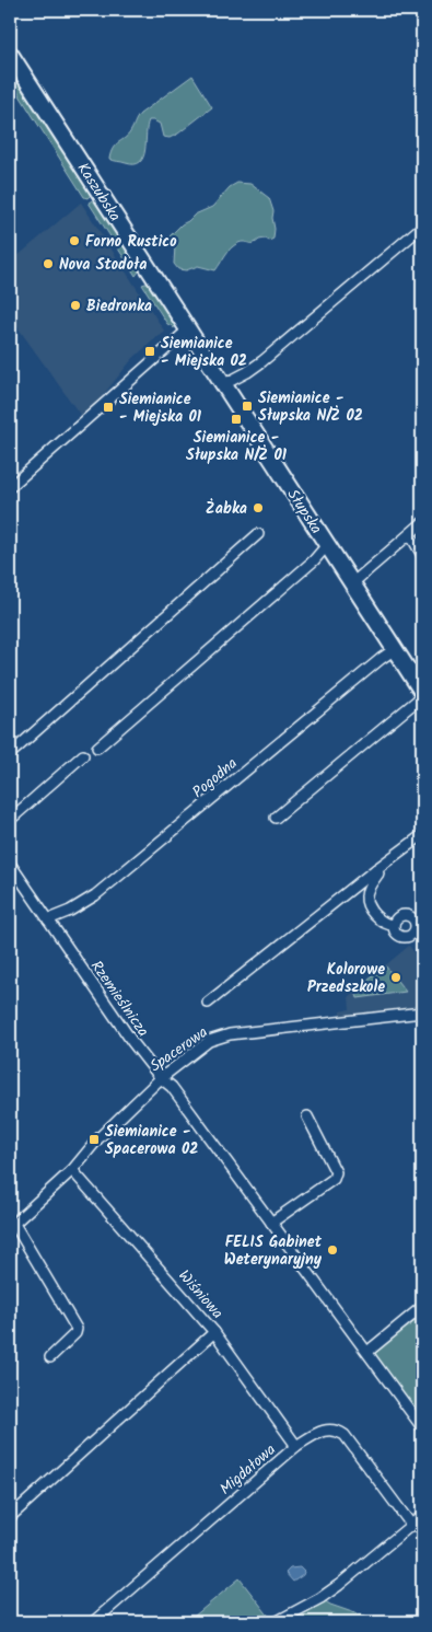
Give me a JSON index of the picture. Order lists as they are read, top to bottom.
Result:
{
  "streets": {
    "main road": ["Kaszubska", "Słupska"],
    "street": [
      "Pogodna",
      "Rzemieślnicza",
      "Spacerowa",
      "Wiśniowa",
      "Migdałowa"
    ]
  },
  "crossings": [
    ["Kaszubska", "Słupska"],
    ["Słupska", "Pogodna"],
    ["Pogodna", "Rzemieślnicza"],
    ["Rzemieślnicza", "Spacerowa"],
    ["Spacerowa", "Wiśniowa"],
    ["Wiśniowa", "Migdałowa"]
  ],
  "places": {
    "other": [
      "Forno Rustico",
      "Nova Stodoła",
      "Biedronka",
      "Żabka",
      "Kolorowe Przedszkole",
      "FELIS Gabinet Weterynaryjny"
    ],
    "transit": [
      "Siemianice - Miejska 02",
      "Siemianice - Słupska N/Ż 02",
      "Siemianice - Miejska 01",
      "Siemianice - Słupska N/Ż 01",
      "Siemianice - Spacerowa 02"
    ]
  }
}
